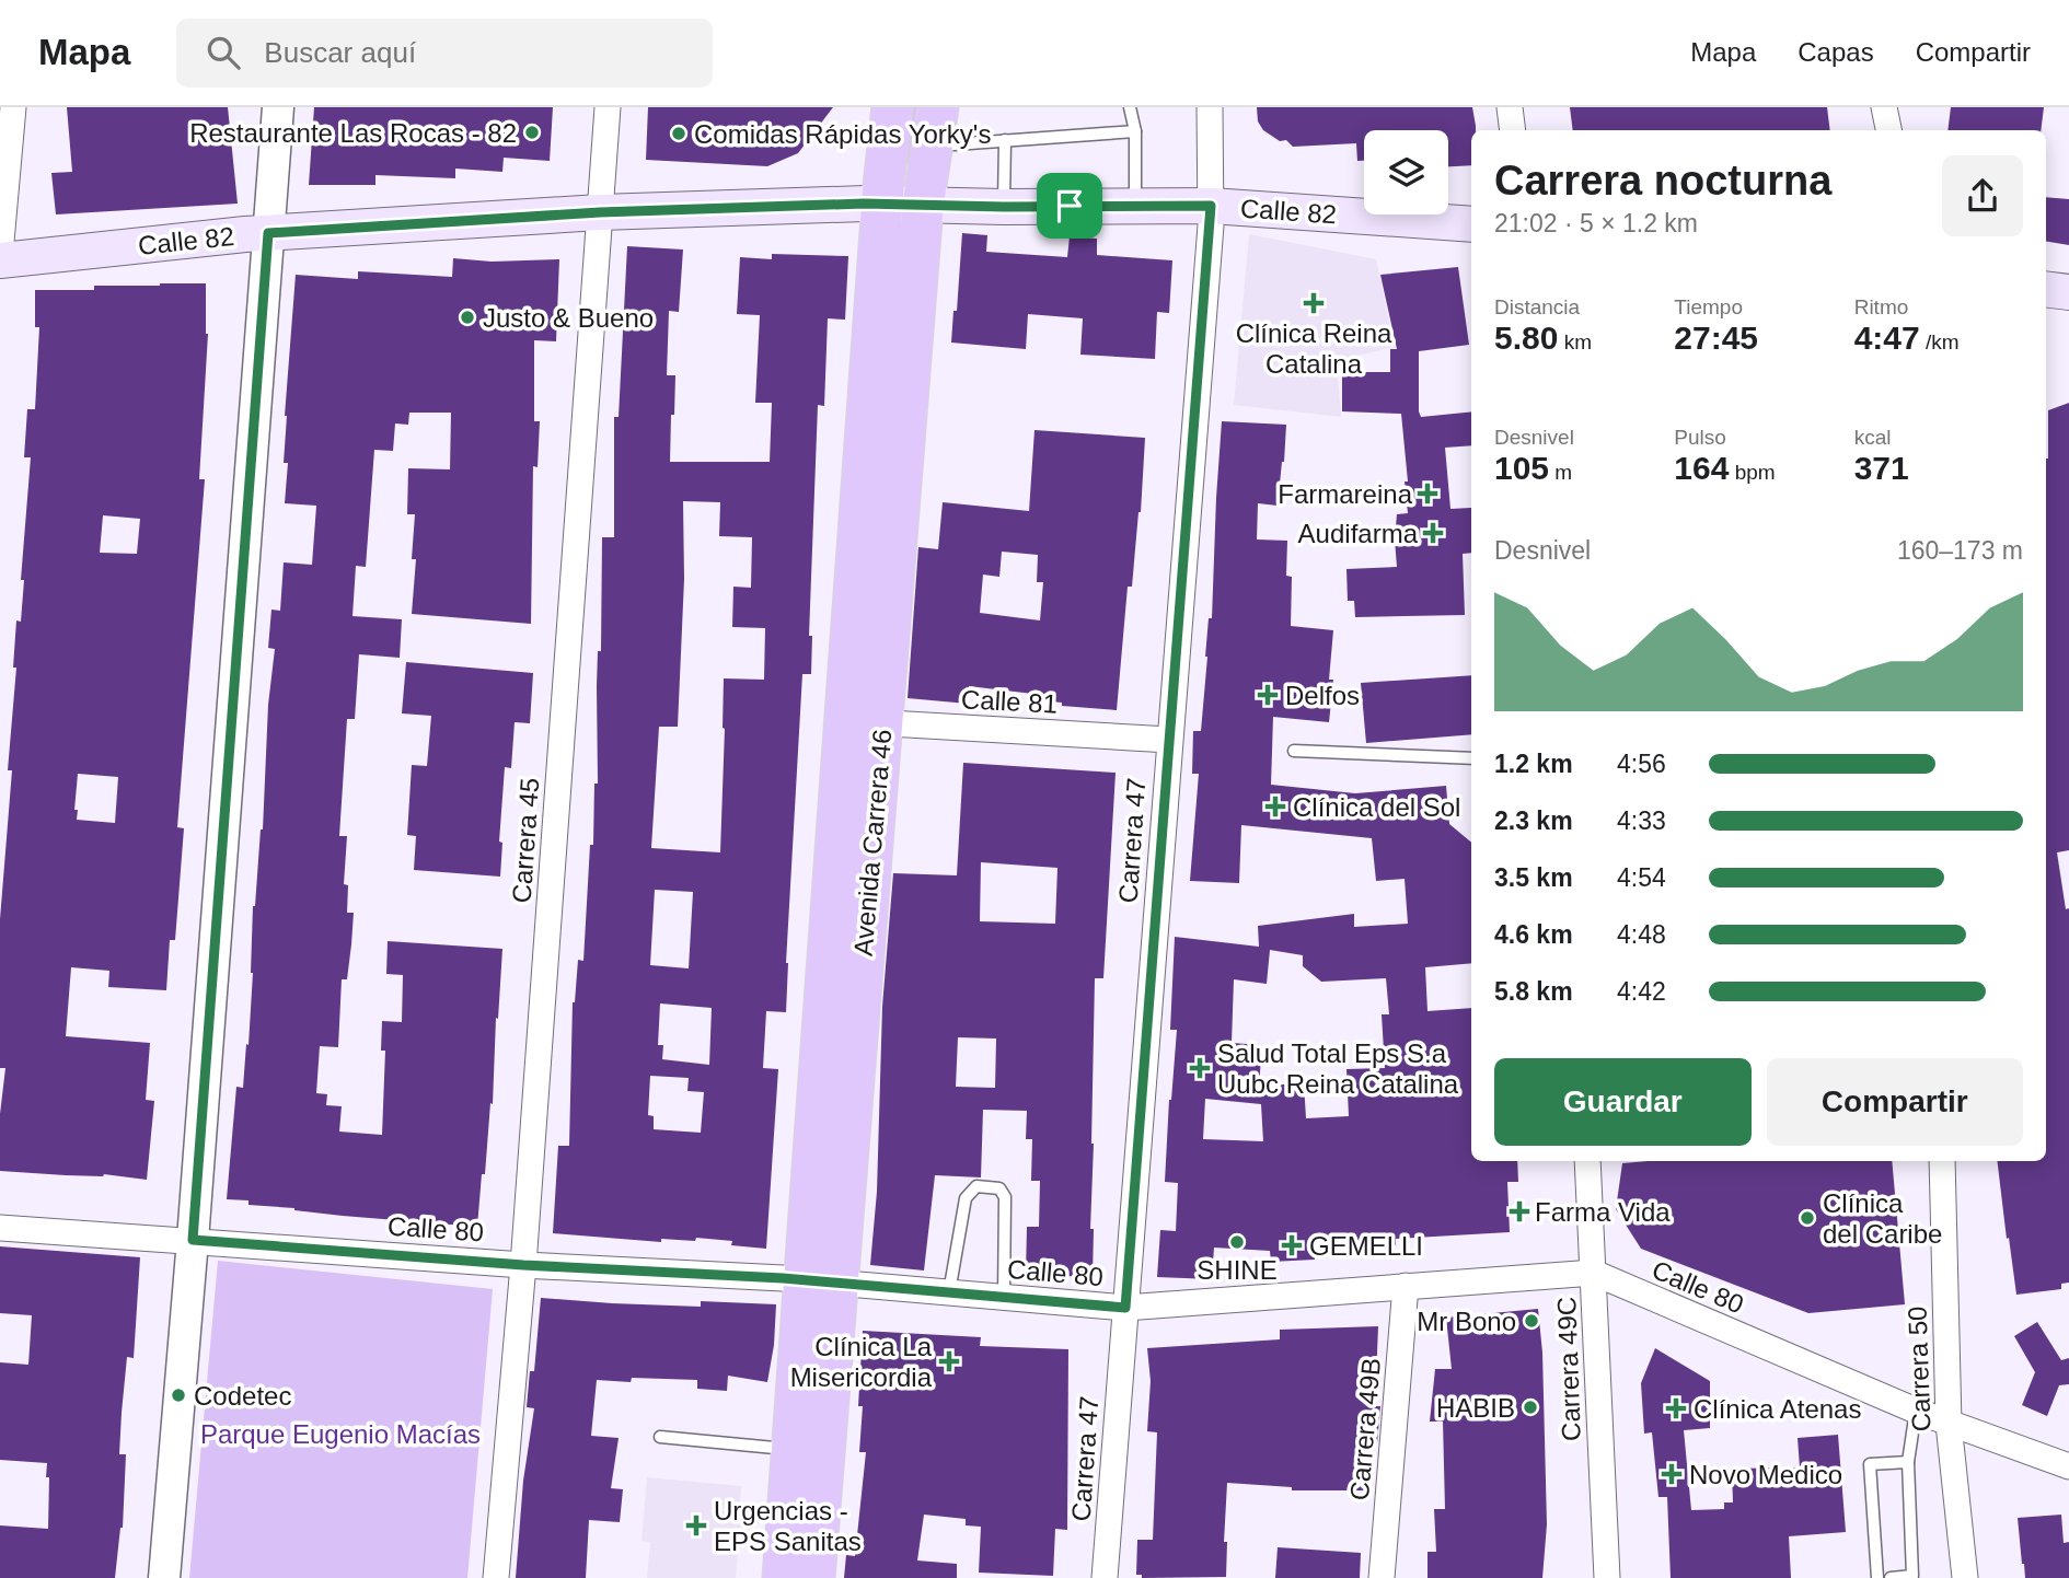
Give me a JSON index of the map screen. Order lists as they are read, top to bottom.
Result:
{
  "streets": {
    "main road": ["Calle 82", "Avenida Carrera 46"],
    "street": [
      "Calle 81",
      "Carrera 45",
      "Carrera 47",
      "Calle 80",
      "Carrera 49C",
      "Carrera 50",
      "Carrera 49B"
    ]
  },
  "crossings": [
    ["Calle 82", "Carrera 45"],
    ["Calle 82", "Carrera 47"],
    ["Calle 82", "Avenida Carrera 46"],
    ["Calle 81", "Carrera 47"],
    ["Calle 81", "Avenida Carrera 46"],
    ["Carrera 45", "Calle 80"],
    ["Carrera 47", "Calle 80"],
    ["Avenida Carrera 46", "Calle 80"],
    ["Calle 80", "Carrera 49C"],
    ["Calle 80", "Carrera 50"],
    ["Calle 80", "Carrera 49B"]
  ],
  "parks": ["Parque Eugenio Macías"],
  "places": {
    "other": [
      "Restaurante Las Rocas - 82",
      "Comidas Rápidas Yorky's",
      "Justo & Bueno",
      "Clínica del Caribe",
      "SHINE",
      "Mr Bono",
      "Codetec",
      "HABIB"
    ],
    "health": [
      "Clínica Reina Catalina",
      "Farmareina",
      "Audifarma",
      "Delfos",
      "Clínica del Sol",
      "Salud Total Eps S.a Uubc Reina Catalina",
      "Farma Vida",
      "GEMELLI",
      "Clínica La Misericordia",
      "Clínica Atenas",
      "Novo Medico",
      "Urgencias - EPS Sanitas"
    ]
  },
  "page": {
    "header": "Mapa",
    "search": "Buscar aquí",
    "nav": ["Mapa", "Capas", "Compartir"],
    "heading": ["Carrera nocturna", "21:02 · 5 × 1.2 km"],
    "stats": [
      ["Distancia", "5.80 km"],
      ["Tiempo", "27:45"],
      ["Ritmo", "4:47 /km"],
      ["Desnivel", "105 m"],
      ["Pulso", "164 bpm"],
      ["kcal", "371"]
    ],
    "chart": ["Desnivel", "160–173 m"],
    "list": [
      {
        "name": "1.2 km",
        "note": "4:56"
      },
      {
        "name": "2.3 km",
        "note": "4:33"
      },
      {
        "name": "3.5 km",
        "note": "4:54"
      },
      {
        "name": "4.6 km",
        "note": "4:48"
      },
      {
        "name": "5.8 km",
        "note": "4:42"
      }
    ],
    "buttons": ["Guardar", "Compartir"]
  }
}
